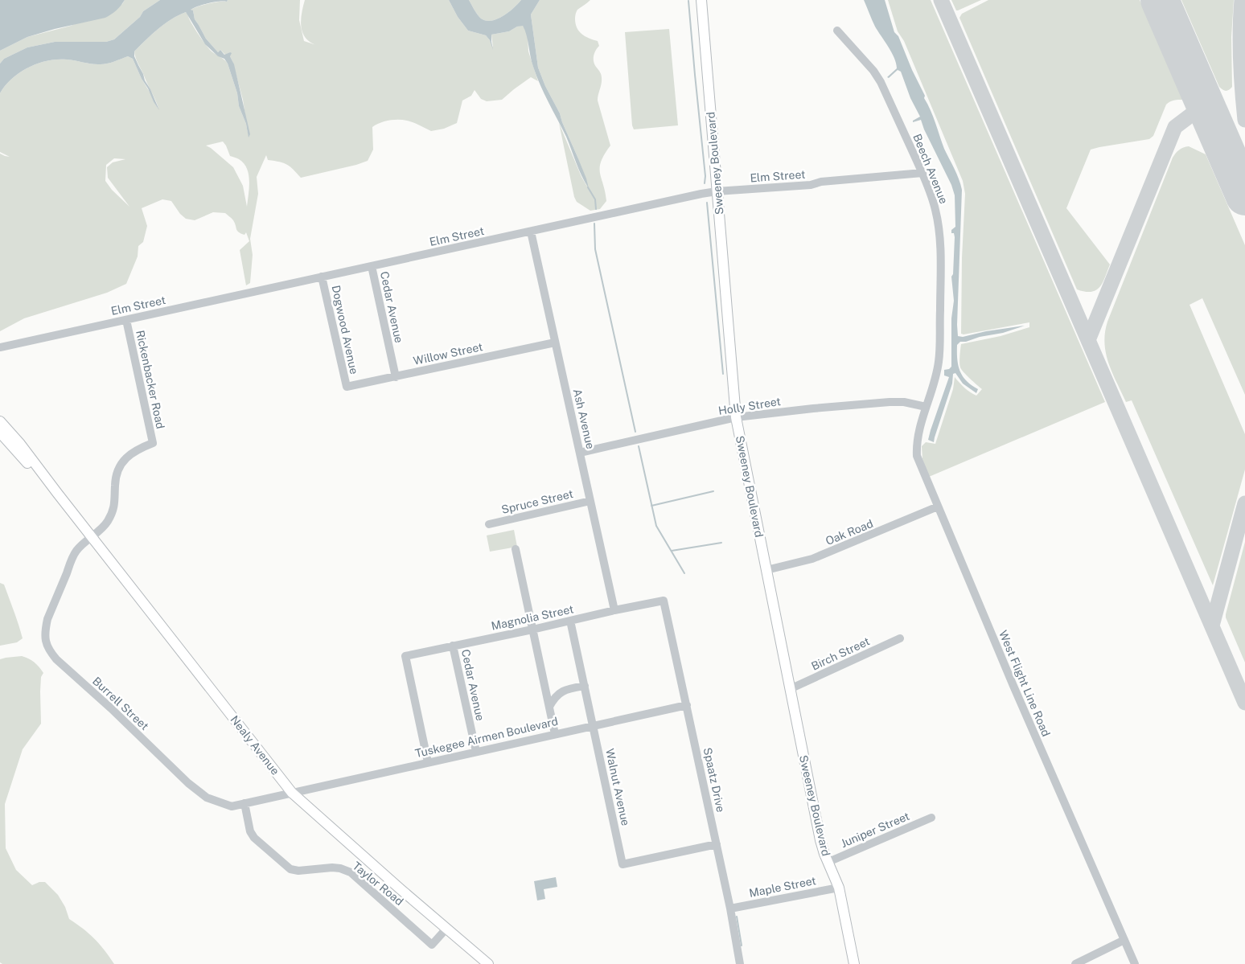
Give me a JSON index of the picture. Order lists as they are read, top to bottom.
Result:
{
  "streets": {
    "main road": ["Sweeney Boulevard", "Nealy Avenue"],
    "street": [
      "Beech Avenue",
      "Elm Street",
      "Cedar Avenue",
      "Dogwood Avenue",
      "Willow Street",
      "Rickenbacker Road",
      "Holly Street",
      "Ash Avenue",
      "Spruce Street",
      "Oak Road",
      "Magnolia Street",
      "Birch Street",
      "West Flight Line Road",
      "Burrell Street",
      "Tuskegee Airmen Boulevard",
      "Spaatz Drive",
      "Walnut Avenue",
      "Juniper Street",
      "Taylor Road",
      "Maple Street"
    ]
  },
  "crossings": [
    ["Sweeney Boulevard", "Elm Street"],
    ["Sweeney Boulevard", "Holly Street"],
    ["Sweeney Boulevard", "Oak Road"],
    ["Sweeney Boulevard", "Birch Street"],
    ["Sweeney Boulevard", "Juniper Street"],
    ["Sweeney Boulevard", "Maple Street"],
    ["Beech Avenue", "Elm Street"],
    ["Beech Avenue", "Holly Street"],
    ["Beech Avenue", "West Flight Line Road"],
    ["Elm Street", "Cedar Avenue"],
    ["Elm Street", "Dogwood Avenue"],
    ["Elm Street", "Rickenbacker Road"],
    ["Elm Street", "Ash Avenue"],
    ["Cedar Avenue", "Willow Street"],
    ["Cedar Avenue", "Magnolia Street"],
    ["Cedar Avenue", "Tuskegee Airmen Boulevard"],
    ["Dogwood Avenue", "Willow Street"],
    ["Willow Street", "Ash Avenue"],
    ["Rickenbacker Road", "Burrell Street"],
    ["Rickenbacker Road", "Nealy Avenue"],
    ["Holly Street", "Ash Avenue"],
    ["Holly Street", "West Flight Line Road"],
    ["Ash Avenue", "Spruce Street"],
    ["Ash Avenue", "Magnolia Street"],
    ["Oak Road", "West Flight Line Road"],
    ["Magnolia Street", "Tuskegee Airmen Boulevard"],
    ["Magnolia Street", "Spaatz Drive"],
    ["Magnolia Street", "Walnut Avenue"],
    ["Burrell Street", "Tuskegee Airmen Boulevard"],
    ["Burrell Street", "Nealy Avenue"],
    ["Burrell Street", "Taylor Road"],
    ["Tuskegee Airmen Boulevard", "Nealy Avenue"],
    ["Tuskegee Airmen Boulevard", "Spaatz Drive"],
    ["Tuskegee Airmen Boulevard", "Walnut Avenue"],
    ["Nealy Avenue", "Taylor Road"],
    ["Spaatz Drive", "Walnut Avenue"],
    ["Spaatz Drive", "Maple Street"]
  ]
}
